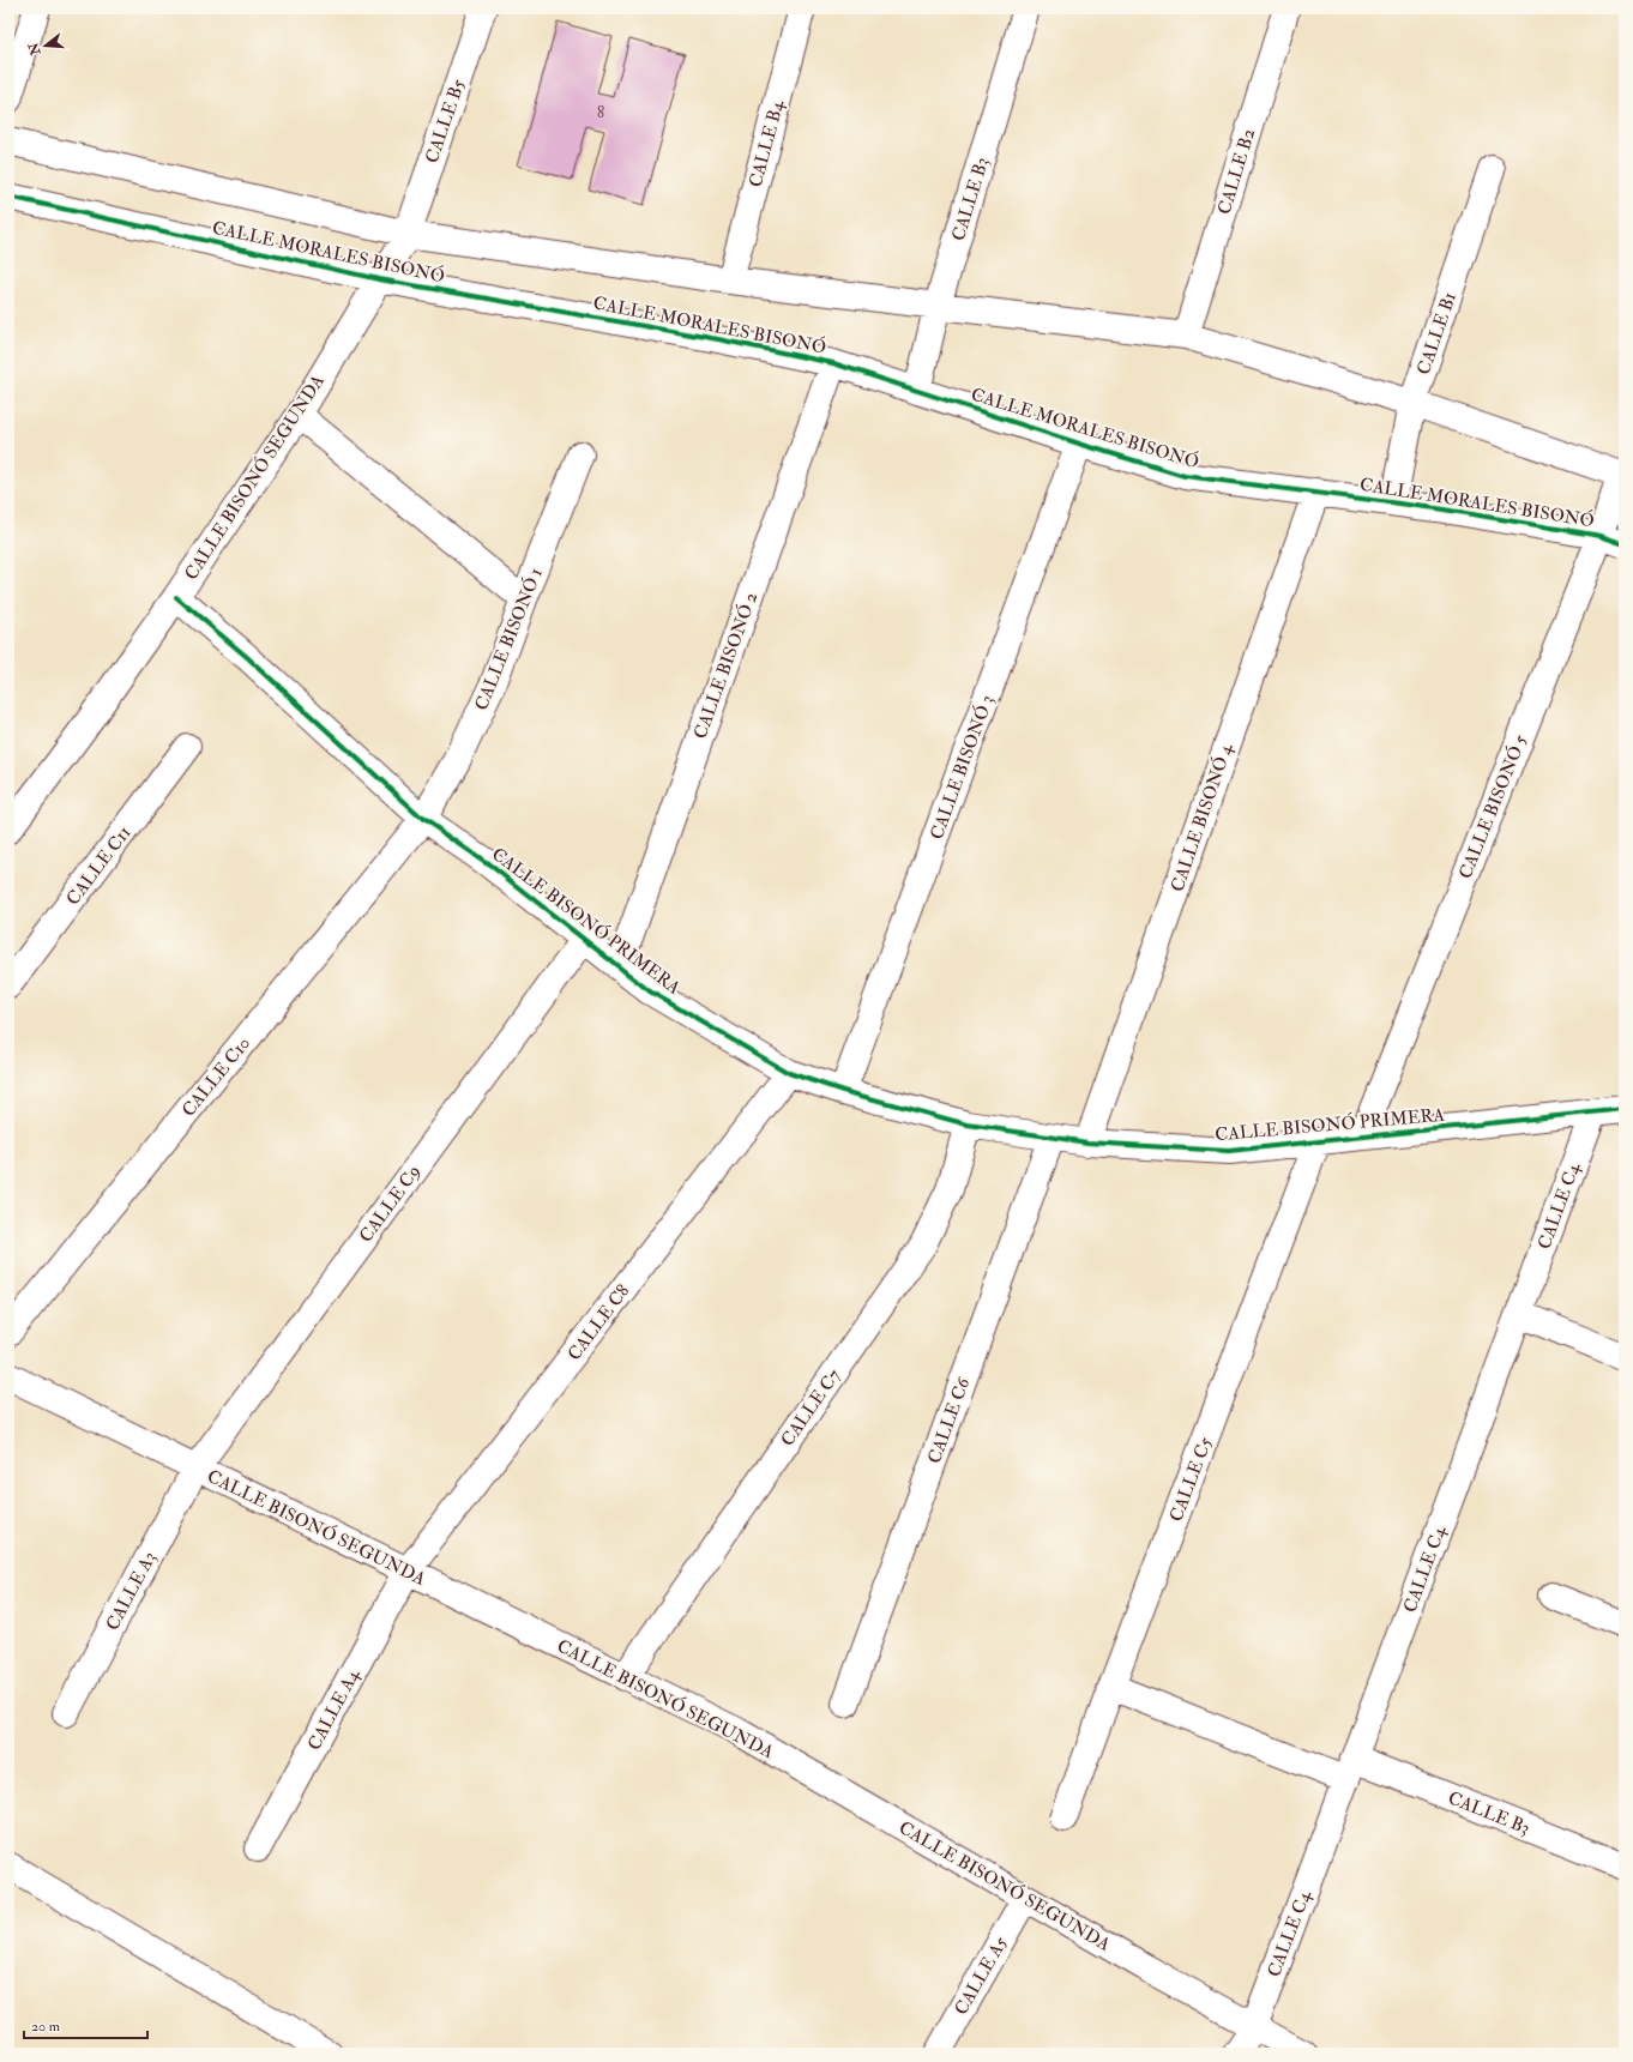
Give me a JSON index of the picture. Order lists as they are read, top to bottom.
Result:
{
  "streets": {
    "street": [
      "CALLE B5",
      "CALLE B4",
      "CALLE B2",
      "CALLE B3",
      "CALLE MORALES BISONÓ",
      "CALLE B1",
      "CALLE BISONÓ SEGUNDA",
      "CALLE BISONÓ 1",
      "CALLE BISONÓ 2",
      "CALLE BISONÓ 3",
      "CALLE BISONÓ 5",
      "CALLE BISONÓ 4",
      "CALLE C11",
      "CALLE BISONÓ PRIMERA",
      "CALLE C10",
      "CALLE C9",
      "CALLE C4",
      "CALLE C8",
      "CALLE C7",
      "CALLE C6",
      "CALLE C5",
      "CALLE A3",
      "CALLE A4",
      "CALLE A5"
    ]
  },
  "crossings": [
    ["CALLE B5", "CALLE MORALES BISONÓ"],
    ["CALLE B5", "CALLE BISONÓ SEGUNDA"],
    ["CALLE B4", "CALLE MORALES BISONÓ"],
    ["CALLE B2", "CALLE MORALES BISONÓ"],
    ["CALLE B3", "CALLE MORALES BISONÓ"],
    ["CALLE B3", "CALLE C4"],
    ["CALLE B3", "CALLE C5"],
    ["CALLE MORALES BISONÓ", "CALLE B1"],
    ["CALLE MORALES BISONÓ", "CALLE BISONÓ SEGUNDA"],
    ["CALLE MORALES BISONÓ", "CALLE BISONÓ 2"],
    ["CALLE MORALES BISONÓ", "CALLE BISONÓ 3"],
    ["CALLE MORALES BISONÓ", "CALLE BISONÓ 5"],
    ["CALLE MORALES BISONÓ", "CALLE BISONÓ 4"],
    ["CALLE BISONÓ SEGUNDA", "CALLE BISONÓ PRIMERA"],
    ["CALLE BISONÓ SEGUNDA", "CALLE C9"],
    ["CALLE BISONÓ SEGUNDA", "CALLE C4"],
    ["CALLE BISONÓ SEGUNDA", "CALLE C8"],
    ["CALLE BISONÓ SEGUNDA", "CALLE C7"],
    ["CALLE BISONÓ SEGUNDA", "CALLE A3"],
    ["CALLE BISONÓ SEGUNDA", "CALLE A4"],
    ["CALLE BISONÓ SEGUNDA", "CALLE A5"],
    ["CALLE BISONÓ 1", "CALLE BISONÓ PRIMERA"],
    ["CALLE BISONÓ 1", "CALLE C10"],
    ["CALLE BISONÓ 2", "CALLE BISONÓ PRIMERA"],
    ["CALLE BISONÓ 3", "CALLE BISONÓ PRIMERA"],
    ["CALLE BISONÓ 5", "CALLE BISONÓ PRIMERA"],
    ["CALLE BISONÓ 4", "CALLE BISONÓ PRIMERA"],
    ["CALLE BISONÓ PRIMERA", "CALLE C10"],
    ["CALLE BISONÓ PRIMERA", "CALLE C9"],
    ["CALLE BISONÓ PRIMERA", "CALLE C4"],
    ["CALLE BISONÓ PRIMERA", "CALLE C8"],
    ["CALLE BISONÓ PRIMERA", "CALLE C7"],
    ["CALLE BISONÓ PRIMERA", "CALLE C6"],
    ["CALLE BISONÓ PRIMERA", "CALLE C5"],
    ["CALLE C9", "CALLE A3"],
    ["CALLE C8", "CALLE A4"]
  ],
  "house_numbers": ["8"],
  "scale_bar": "20 m",
  "north": "left"
}
